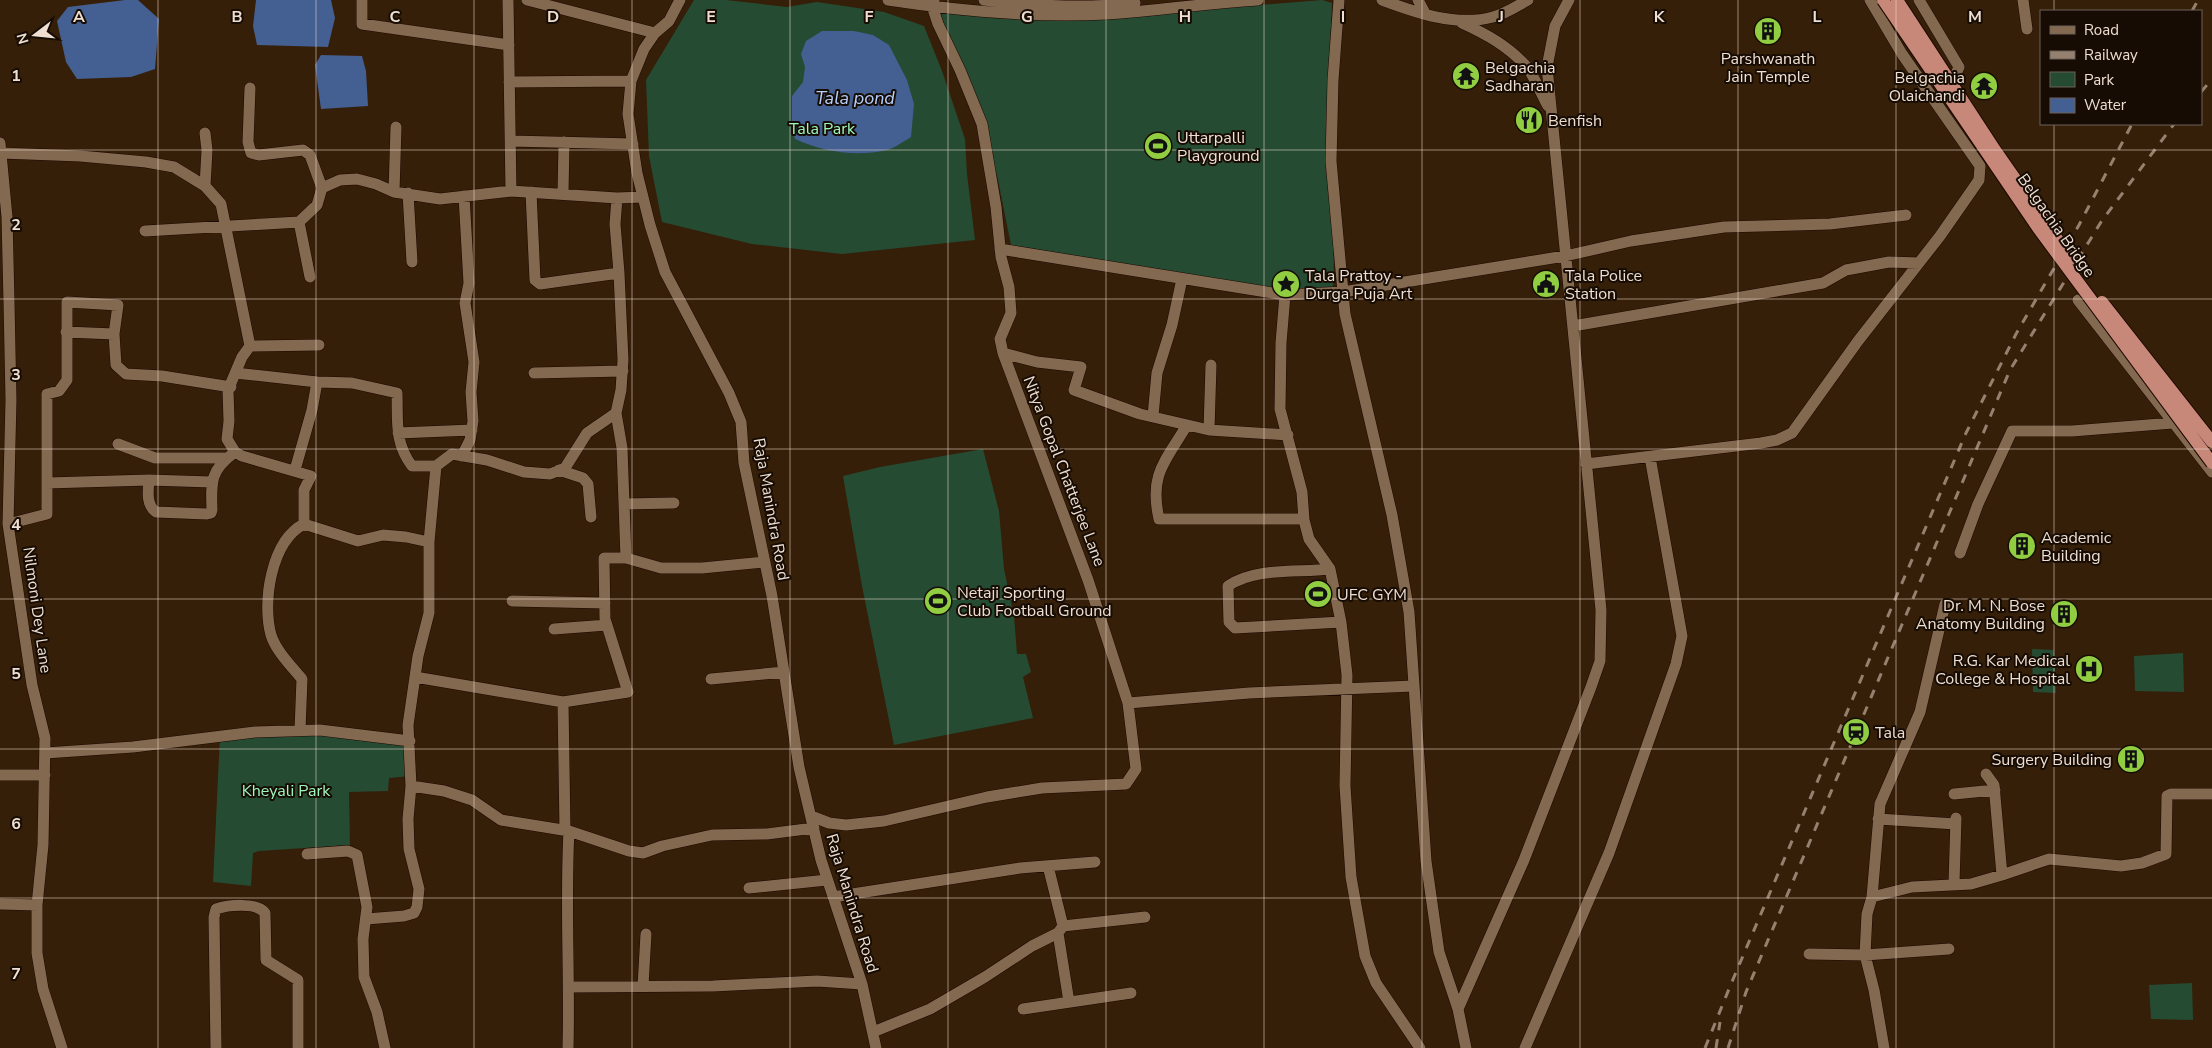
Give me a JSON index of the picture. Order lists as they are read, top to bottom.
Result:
{
  "streets": {
    "main road": ["Belgachia Bridge"],
    "street": ["Nitya Gopal Chatterjee Lane", "Raja Manindra Road", "Nilmoni Dey Lane"]
  },
  "crossings": [
    ["Nitya Gopal Chatterjee Lane", "Raja Manindra Road"]
  ],
  "water": ["Tala pond"],
  "parks": ["Tala Park", "Kheyali Park"],
  "places": {
    "building": [
      "Parshwanath Jain Temple",
      "Academic Building",
      "Dr. M. N. Bose Anatomy Building",
      "Surgery Building"
    ],
    "temple": ["Belgachia Sadharan", "Belgachia Olaichandi"],
    "restaurant": ["Benfish"],
    "sports": ["Uttarpalli Playground", "UFC GYM", "Netaji Sporting Club Football Ground"],
    "place": ["Tala Prattoy - Durga Puja Art"],
    "public building": ["Tala Police Station"],
    "hospital": ["R.G. Kar Medical College & Hospital"],
    "station": ["Tala"]
  },
  "legend": [
    "Road",
    "Railway",
    "Park",
    "Water"
  ],
  "north": "left",
  "grid": {
    "columns": [
      "A",
      "B",
      "C",
      "D",
      "E",
      "F",
      "G",
      "H",
      "I",
      "J",
      "K",
      "L",
      "M"
    ],
    "rows": [
      "1",
      "2",
      "3",
      "4",
      "5",
      "6",
      "7"
    ]
  }
}
